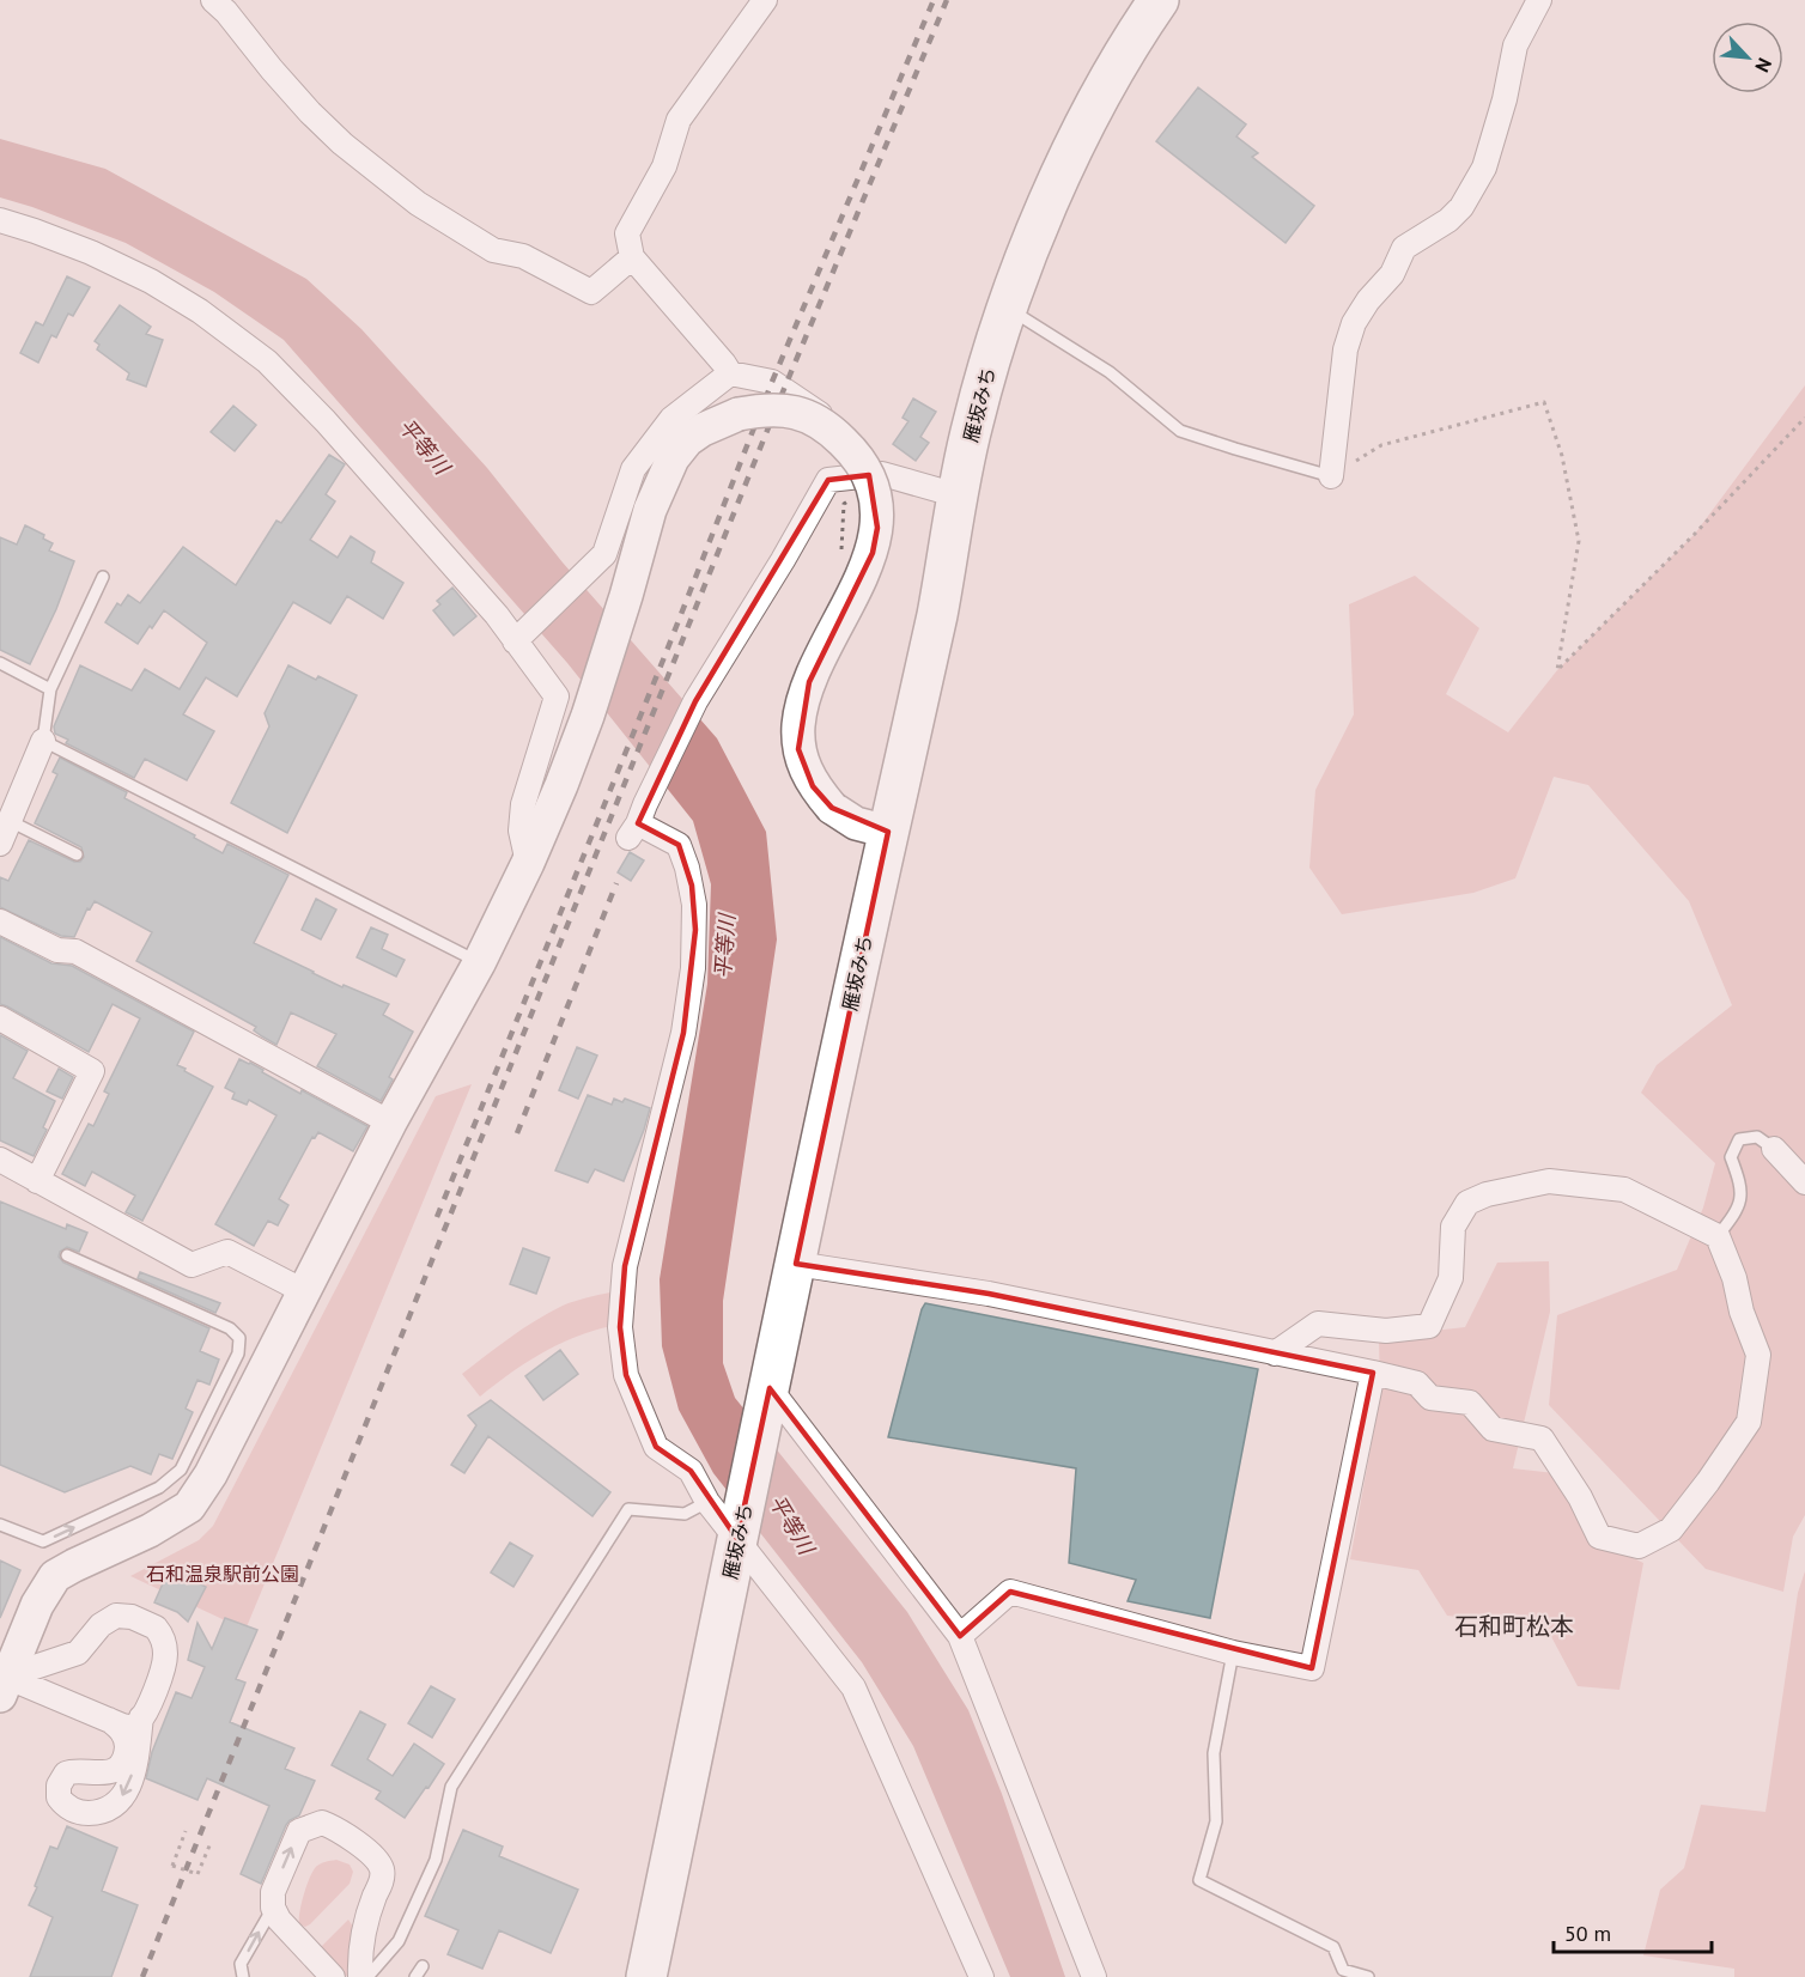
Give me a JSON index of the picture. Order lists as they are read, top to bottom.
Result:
{
  "streets": {
    "highway": ["雁坂みち"]
  },
  "districts": ["石和町松本"],
  "water": ["平等川"],
  "parks": ["石和温泉駅前公園"],
  "scale_bar": "50 m",
  "north": "bottom right"
}
